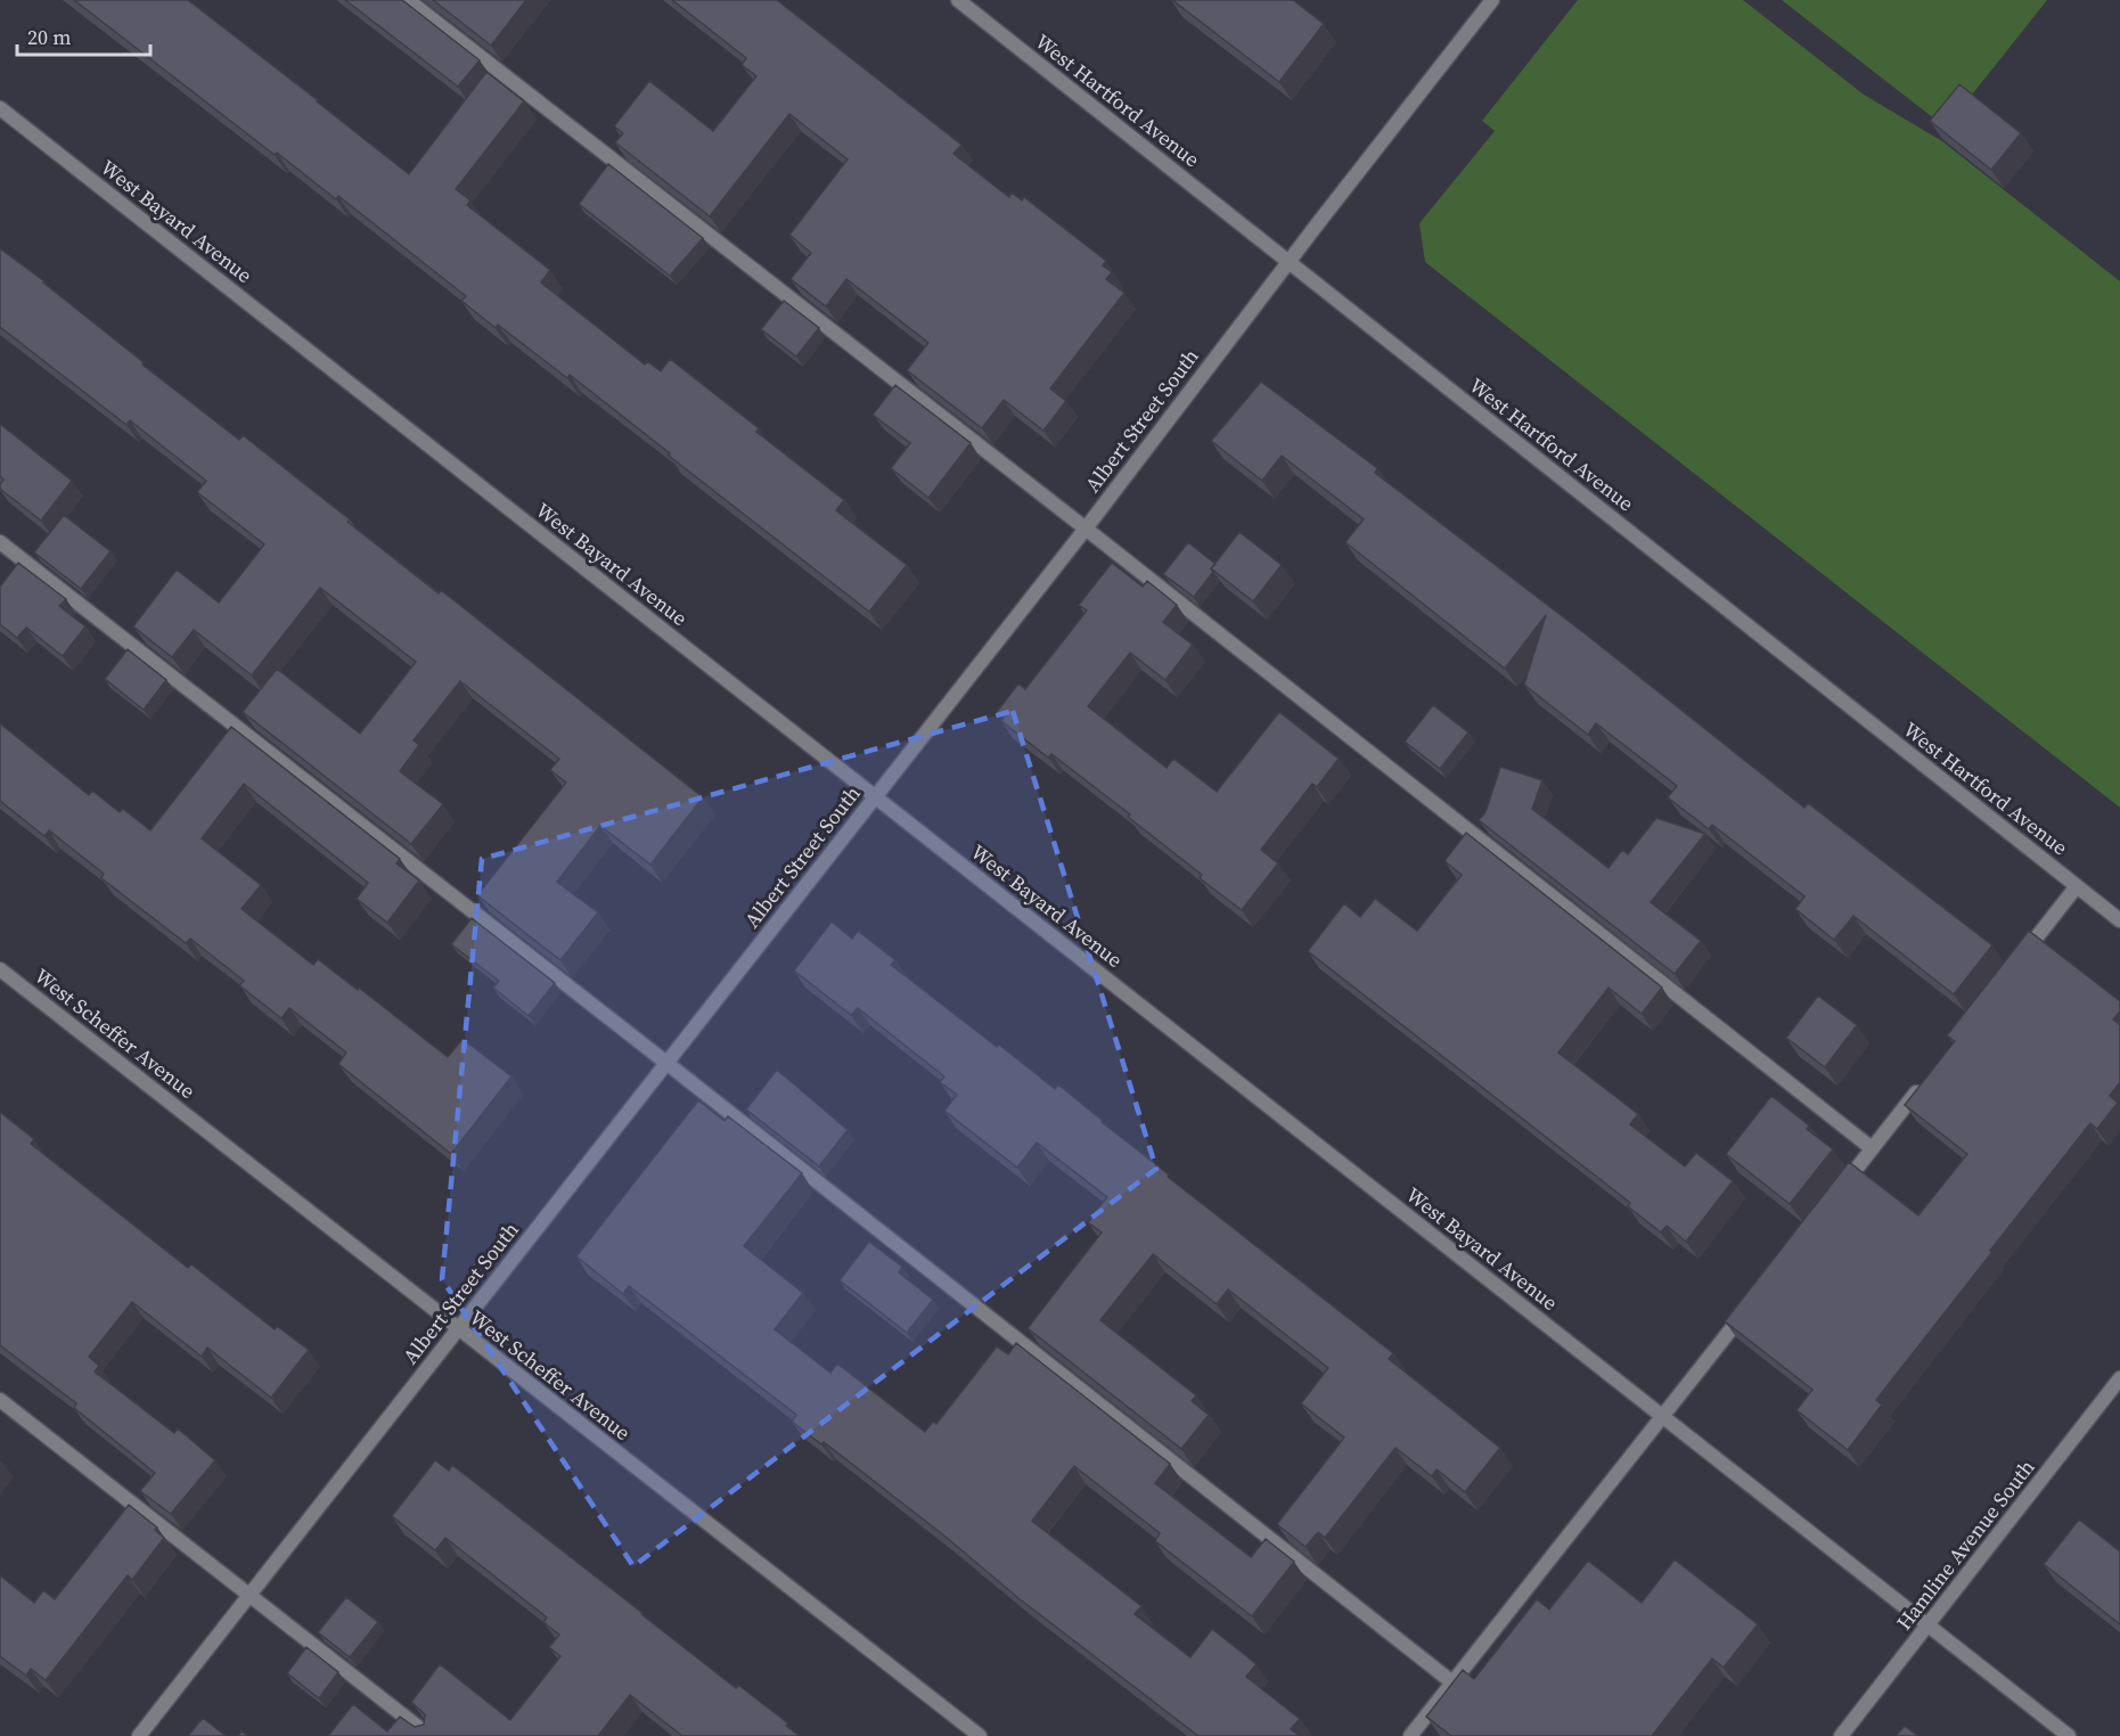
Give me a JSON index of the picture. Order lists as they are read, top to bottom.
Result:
{
  "streets": {
    "street": [
      "West Hartford Avenue",
      "West Bayard Avenue",
      "Albert Street South",
      "West Scheffer Avenue",
      "Hamline Avenue South"
    ]
  },
  "crossings": [
    ["West Hartford Avenue", "Albert Street South"],
    ["West Bayard Avenue", "Albert Street South"],
    ["West Bayard Avenue", "Hamline Avenue South"],
    ["Albert Street South", "West Scheffer Avenue"]
  ],
  "scale_bar": "20 m"
}
